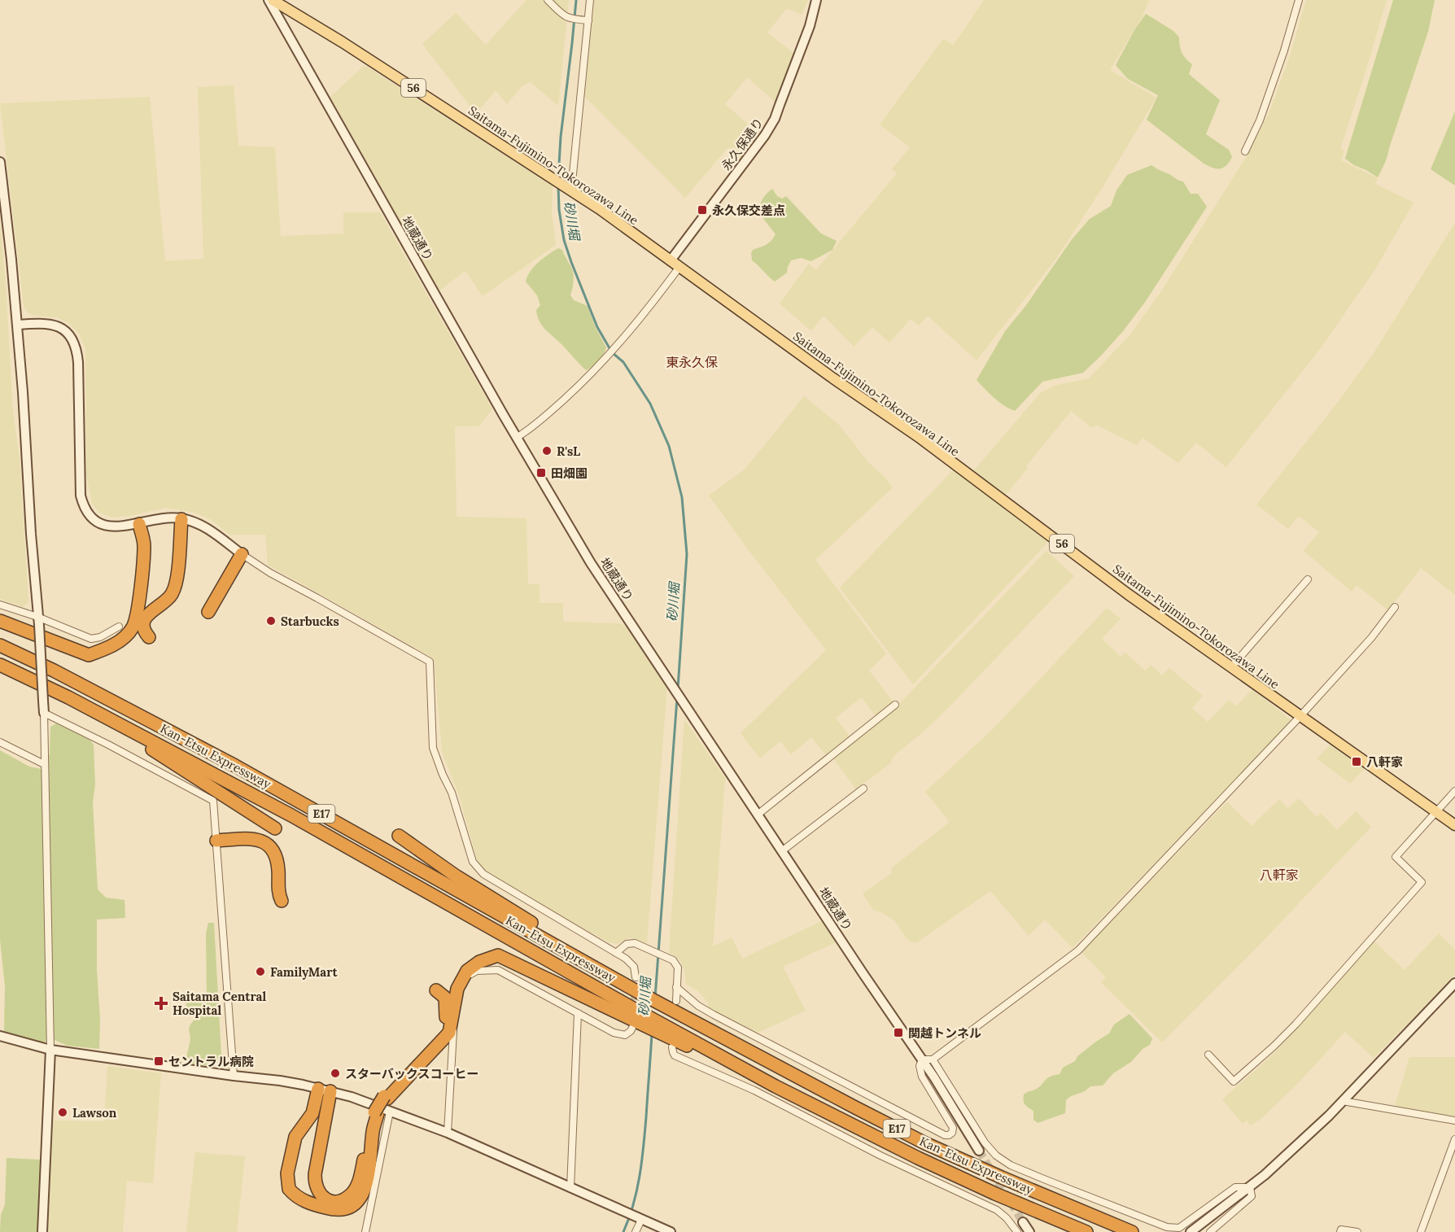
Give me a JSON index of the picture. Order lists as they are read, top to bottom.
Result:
{
  "streets": {
    "highway": ["Kan-Etsu Expressway", "E17"],
    "main road": ["56", "Saitama-Fujimino-Tokorozawa Line"],
    "street": ["永久保通り", "地蔵通り"]
  },
  "crossings": [
    ["永久保通り", "Saitama-Fujimino-Tokorozawa Line"]
  ],
  "districts": ["東永久保", "八軒家"],
  "water": ["砂川堀"],
  "places": {
    "transit": [
      "永久保交差点",
      "田畑園",
      "八軒家",
      "関越トンネル",
      "セントラル病院"
    ],
    "other": [
      "R'sL",
      "Starbucks",
      "FamilyMart",
      "スターバックスコーヒー",
      "Lawson"
    ],
    "health": ["Saitama Central Hospital"]
  }
}
